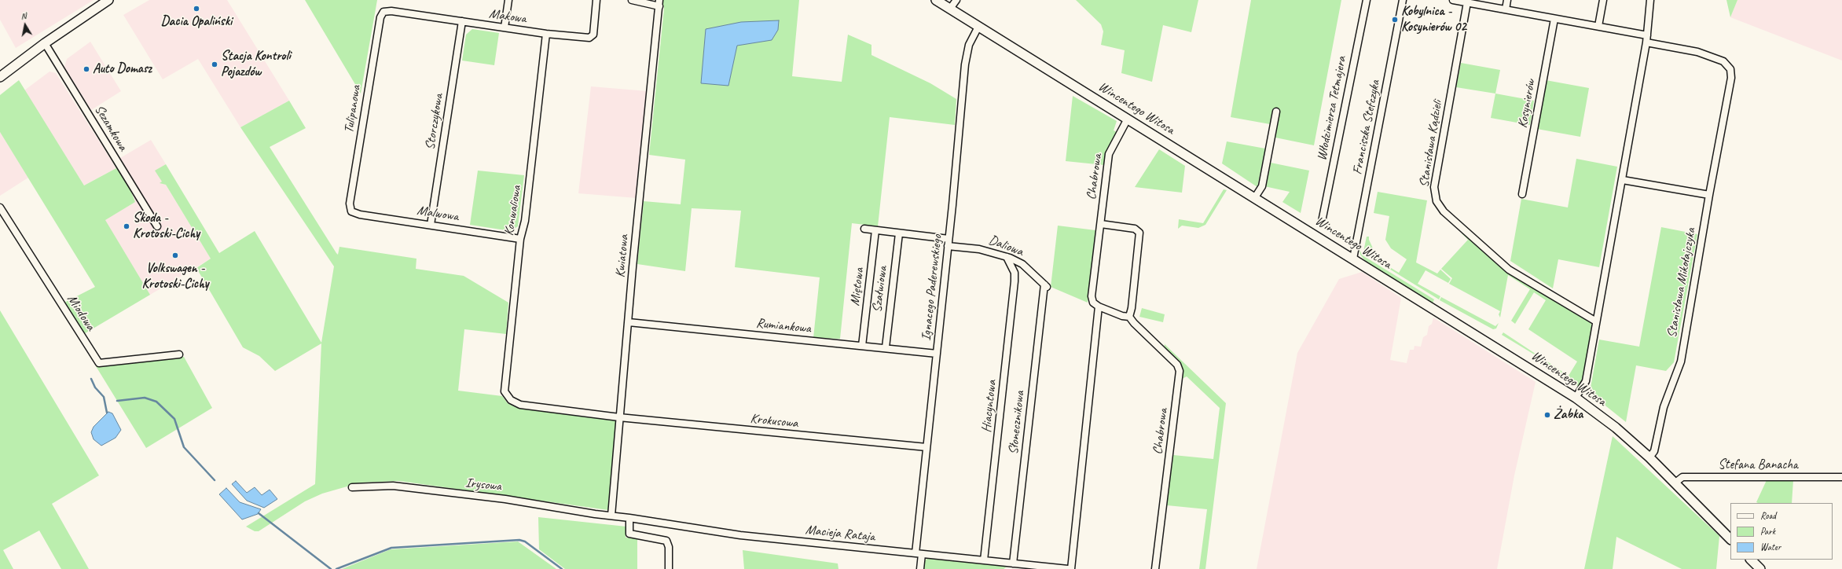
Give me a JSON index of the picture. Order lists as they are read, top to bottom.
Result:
{
  "streets": {
    "street": [
      "Makowa",
      "Kosynierów",
      "Wincentego Witosa",
      "Włodzimierza Tetmajera",
      "Tulipanowa",
      "Storczykowa",
      "Franciszka Stefczyka",
      "Sezamkowa",
      "Stanisława Kądzieli",
      "Chabrowa",
      "Konwaliowa",
      "Malwowa",
      "Daliowa",
      "Kwiatowa",
      "Stanisława Mikołajczyka",
      "Miętowa",
      "Ignacego Paderewskiego",
      "Szałwiowa",
      "Miodowa",
      "Rumiankowa",
      "Hiacyntowa",
      "Krokusowa",
      "Słonecznikowa",
      "Stefana Banacha",
      "Irysowa",
      "Macieja Rataja"
    ]
  },
  "crossings": [
    ["Makowa", "Tulipanowa"],
    ["Makowa", "Storczykowa"],
    ["Makowa", "Konwaliowa"],
    ["Wincentego Witosa", "Franciszka Stefczyka"],
    ["Wincentego Witosa", "Chabrowa"],
    ["Wincentego Witosa", "Stanisława Mikołajczyka"],
    ["Wincentego Witosa", "Ignacego Paderewskiego"],
    ["Wincentego Witosa", "Stefana Banacha"],
    ["Tulipanowa", "Malwowa"],
    ["Storczykowa", "Malwowa"],
    ["Konwaliowa", "Malwowa"],
    ["Konwaliowa", "Krokusowa"],
    ["Daliowa", "Miętowa"],
    ["Daliowa", "Ignacego Paderewskiego"],
    ["Daliowa", "Szałwiowa"],
    ["Daliowa", "Hiacyntowa"],
    ["Daliowa", "Słonecznikowa"],
    ["Kwiatowa", "Rumiankowa"],
    ["Kwiatowa", "Krokusowa"],
    ["Kwiatowa", "Irysowa"],
    ["Kwiatowa", "Macieja Rataja"],
    ["Miętowa", "Rumiankowa"],
    ["Ignacego Paderewskiego", "Rumiankowa"],
    ["Ignacego Paderewskiego", "Krokusowa"],
    ["Ignacego Paderewskiego", "Macieja Rataja"],
    ["Szałwiowa", "Rumiankowa"],
    ["Hiacyntowa", "Macieja Rataja"],
    ["Słonecznikowa", "Macieja Rataja"],
    ["Irysowa", "Macieja Rataja"]
  ],
  "places": [
    "Dacia Opaliński",
    "Kobylnica - Kosynierów 02",
    "Stacja Kontroli Pojazdów",
    "Auto Domasz",
    "Skoda - Krotoski-Cichy",
    "Volkswagen - Krotoski-Cichy",
    "Żabka"
  ],
  "legend": ["Road", "Park", "Water"],
  "north": "top"
}
